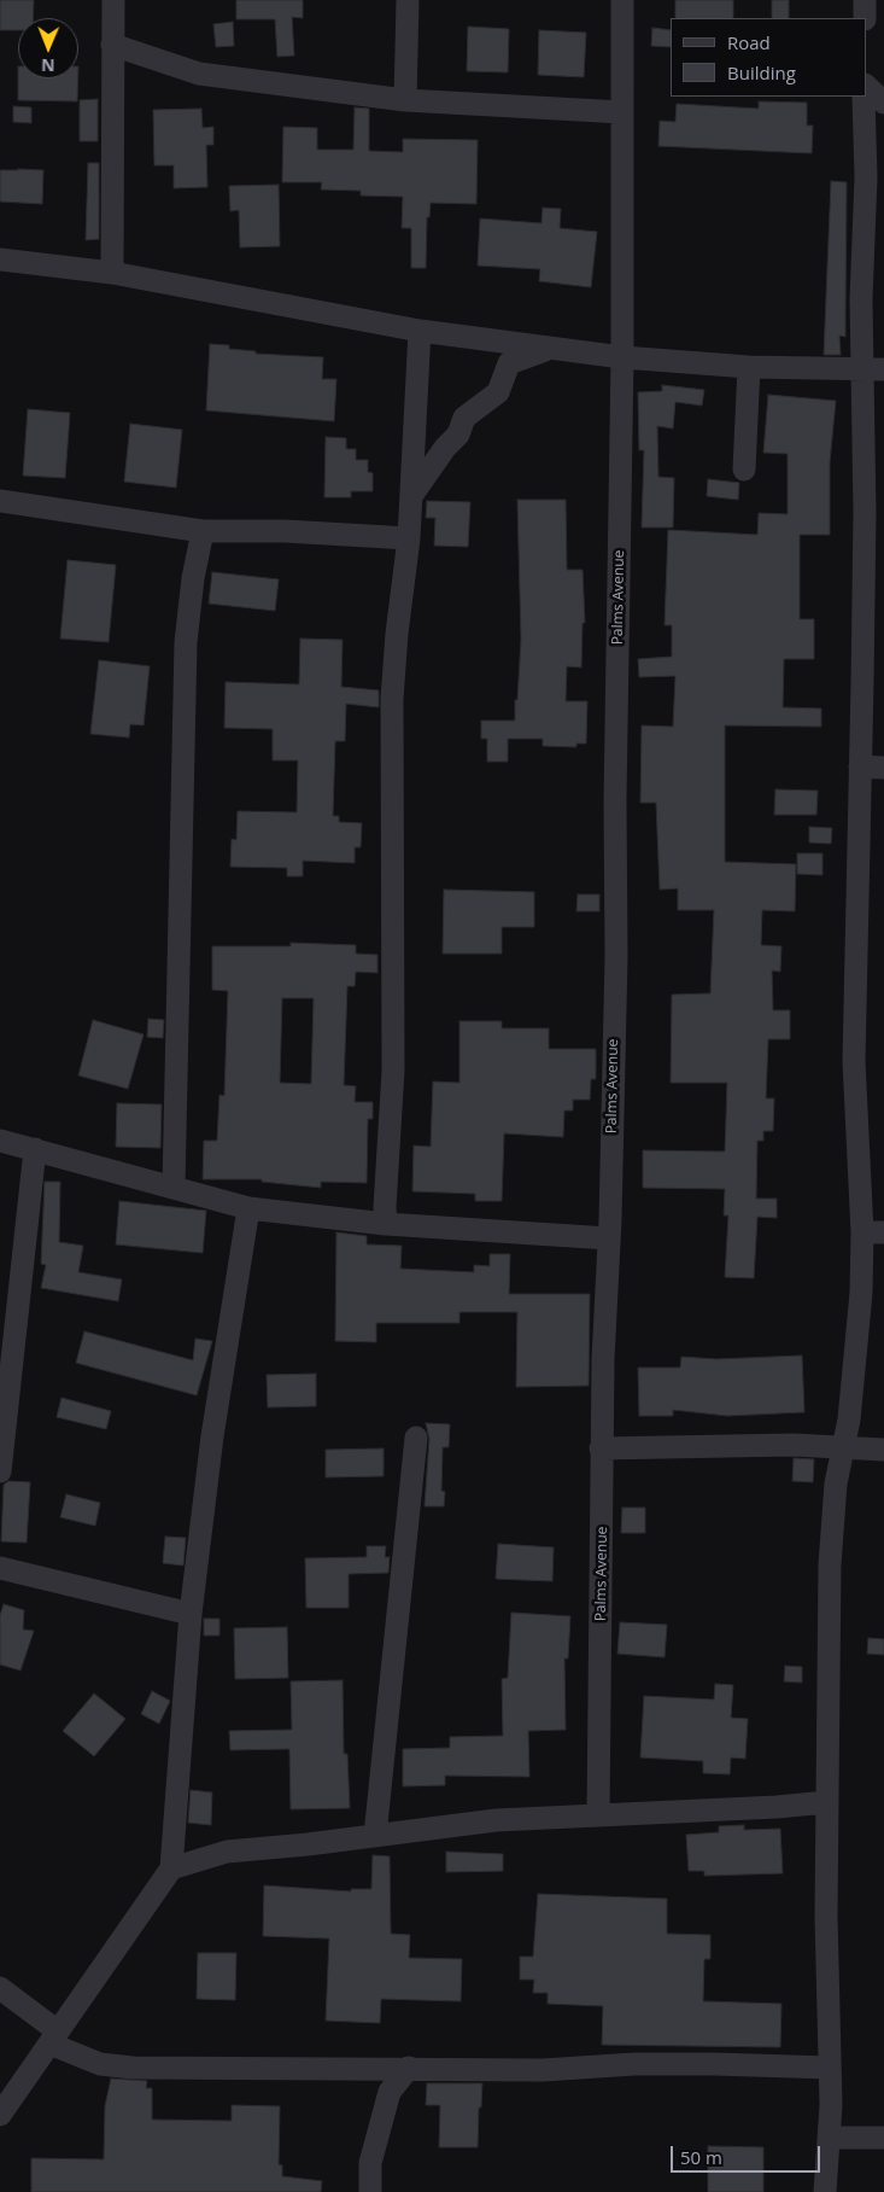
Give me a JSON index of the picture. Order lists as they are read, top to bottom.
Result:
{
  "streets": {
    "street": ["Palms Avenue"]
  },
  "legend": ["Road", "Building"],
  "scale_bar": "50 m",
  "north": "bottom"
}
